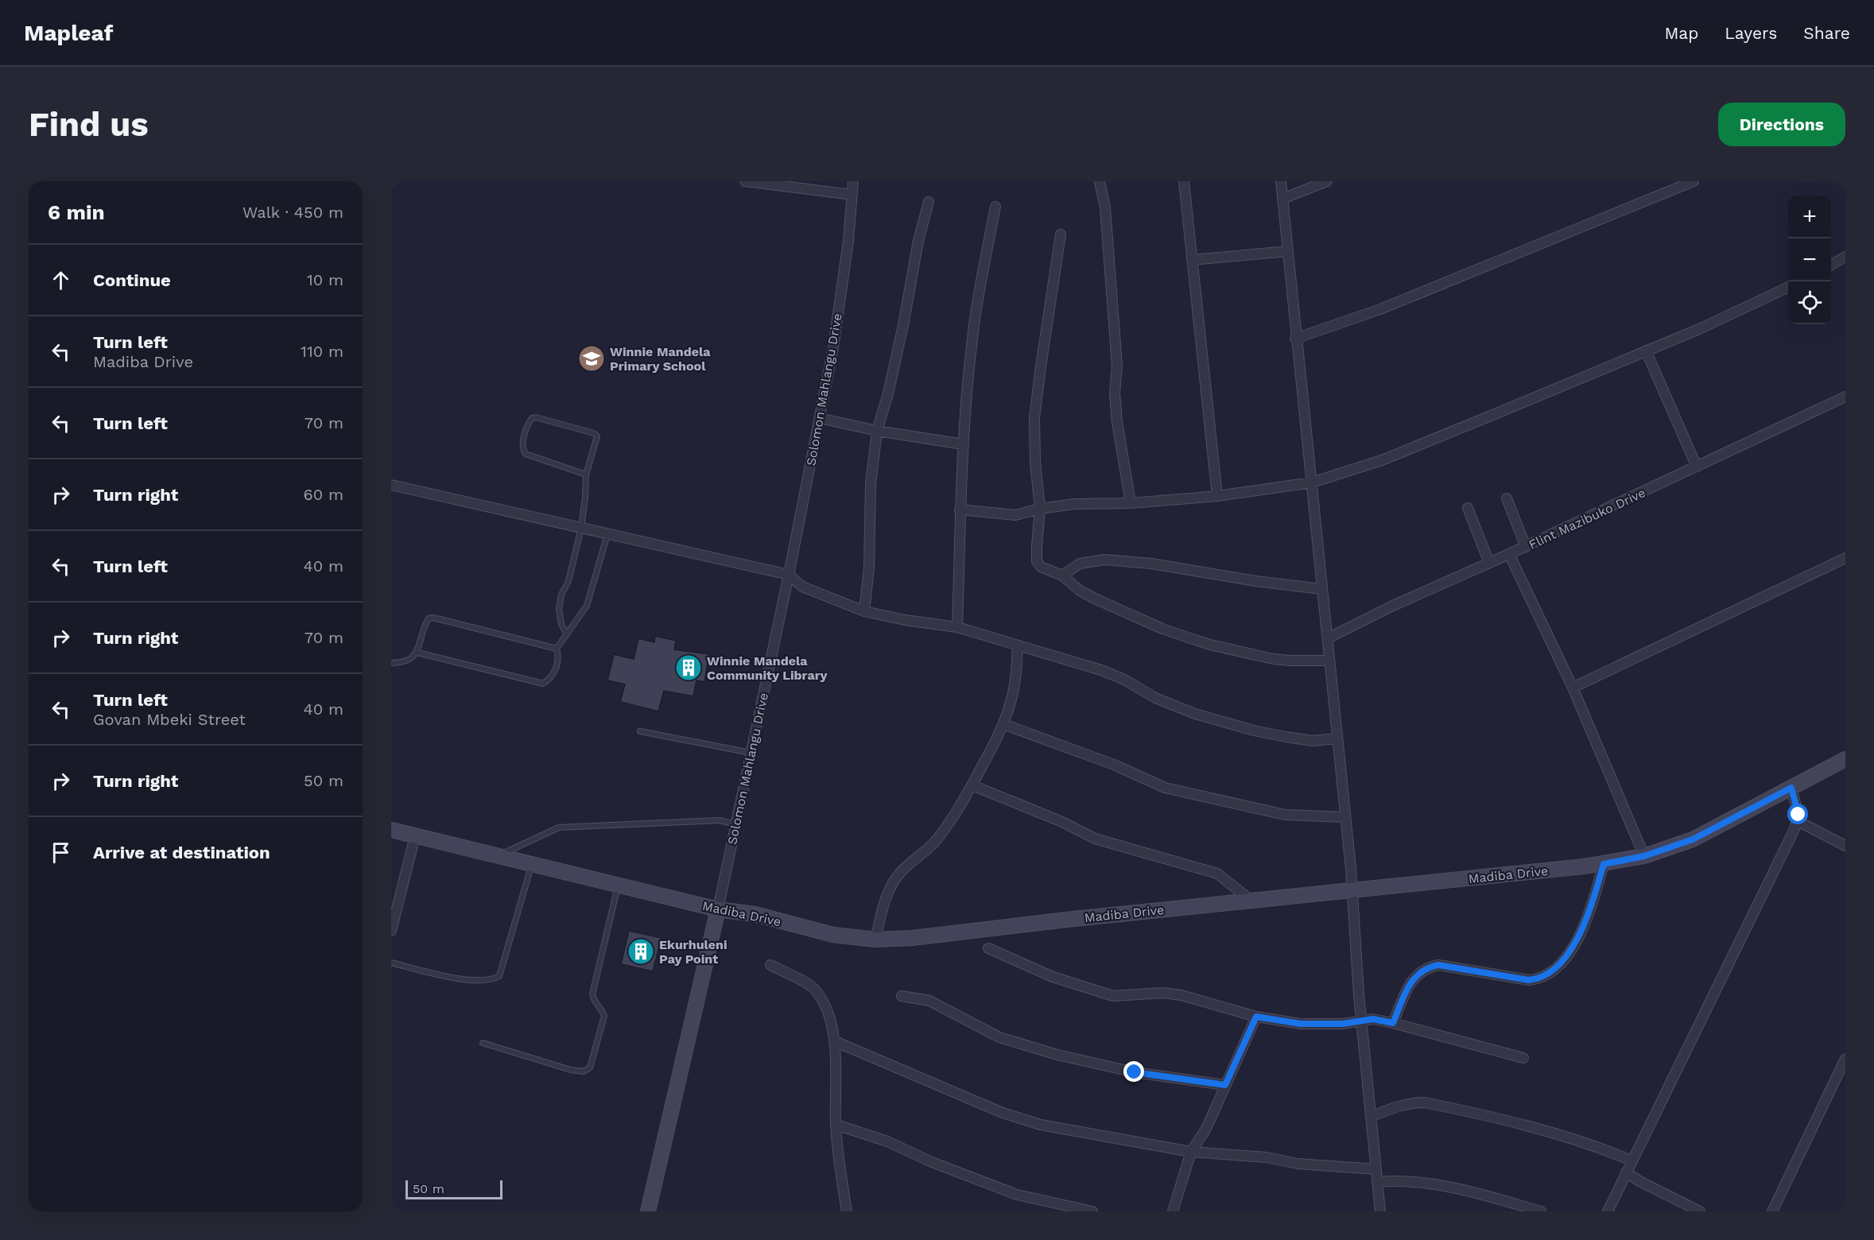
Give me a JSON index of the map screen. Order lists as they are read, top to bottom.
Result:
{
  "streets": {
    "street": ["Solomon Mahlangu Drive", "Flint Mazibuko Drive", "Madiba Drive"]
  },
  "crossings": [
    ["Solomon Mahlangu Drive", "Madiba Drive"]
  ],
  "places": {
    "school or university": ["Winnie Mandela Primary School"],
    "building": ["Winnie Mandela Community Library", "Ekurhuleni Pay Point"]
  },
  "scale_bar": "50 m",
  "page": {
    "header": "Mapleaf",
    "nav": ["Map", "Layers", "Share"],
    "buttons": "Directions",
    "title": "Find us",
    "heading": ["6 min", "Walk · 450 m"],
    "map_buttons": ["+", "−"],
    "list": [
      ["Continue", "10 m"],
      ["Turn left", "Madiba Drive", "110 m"],
      ["Turn left", "70 m"],
      ["Turn right", "60 m"],
      ["Turn left", "40 m"],
      ["Turn right", "70 m"],
      ["Turn left", "Govan Mbeki Street", "40 m"],
      ["Turn right", "50 m"],
      "Arrive at destination"
    ],
    "scale": "50 m"
  }
}
